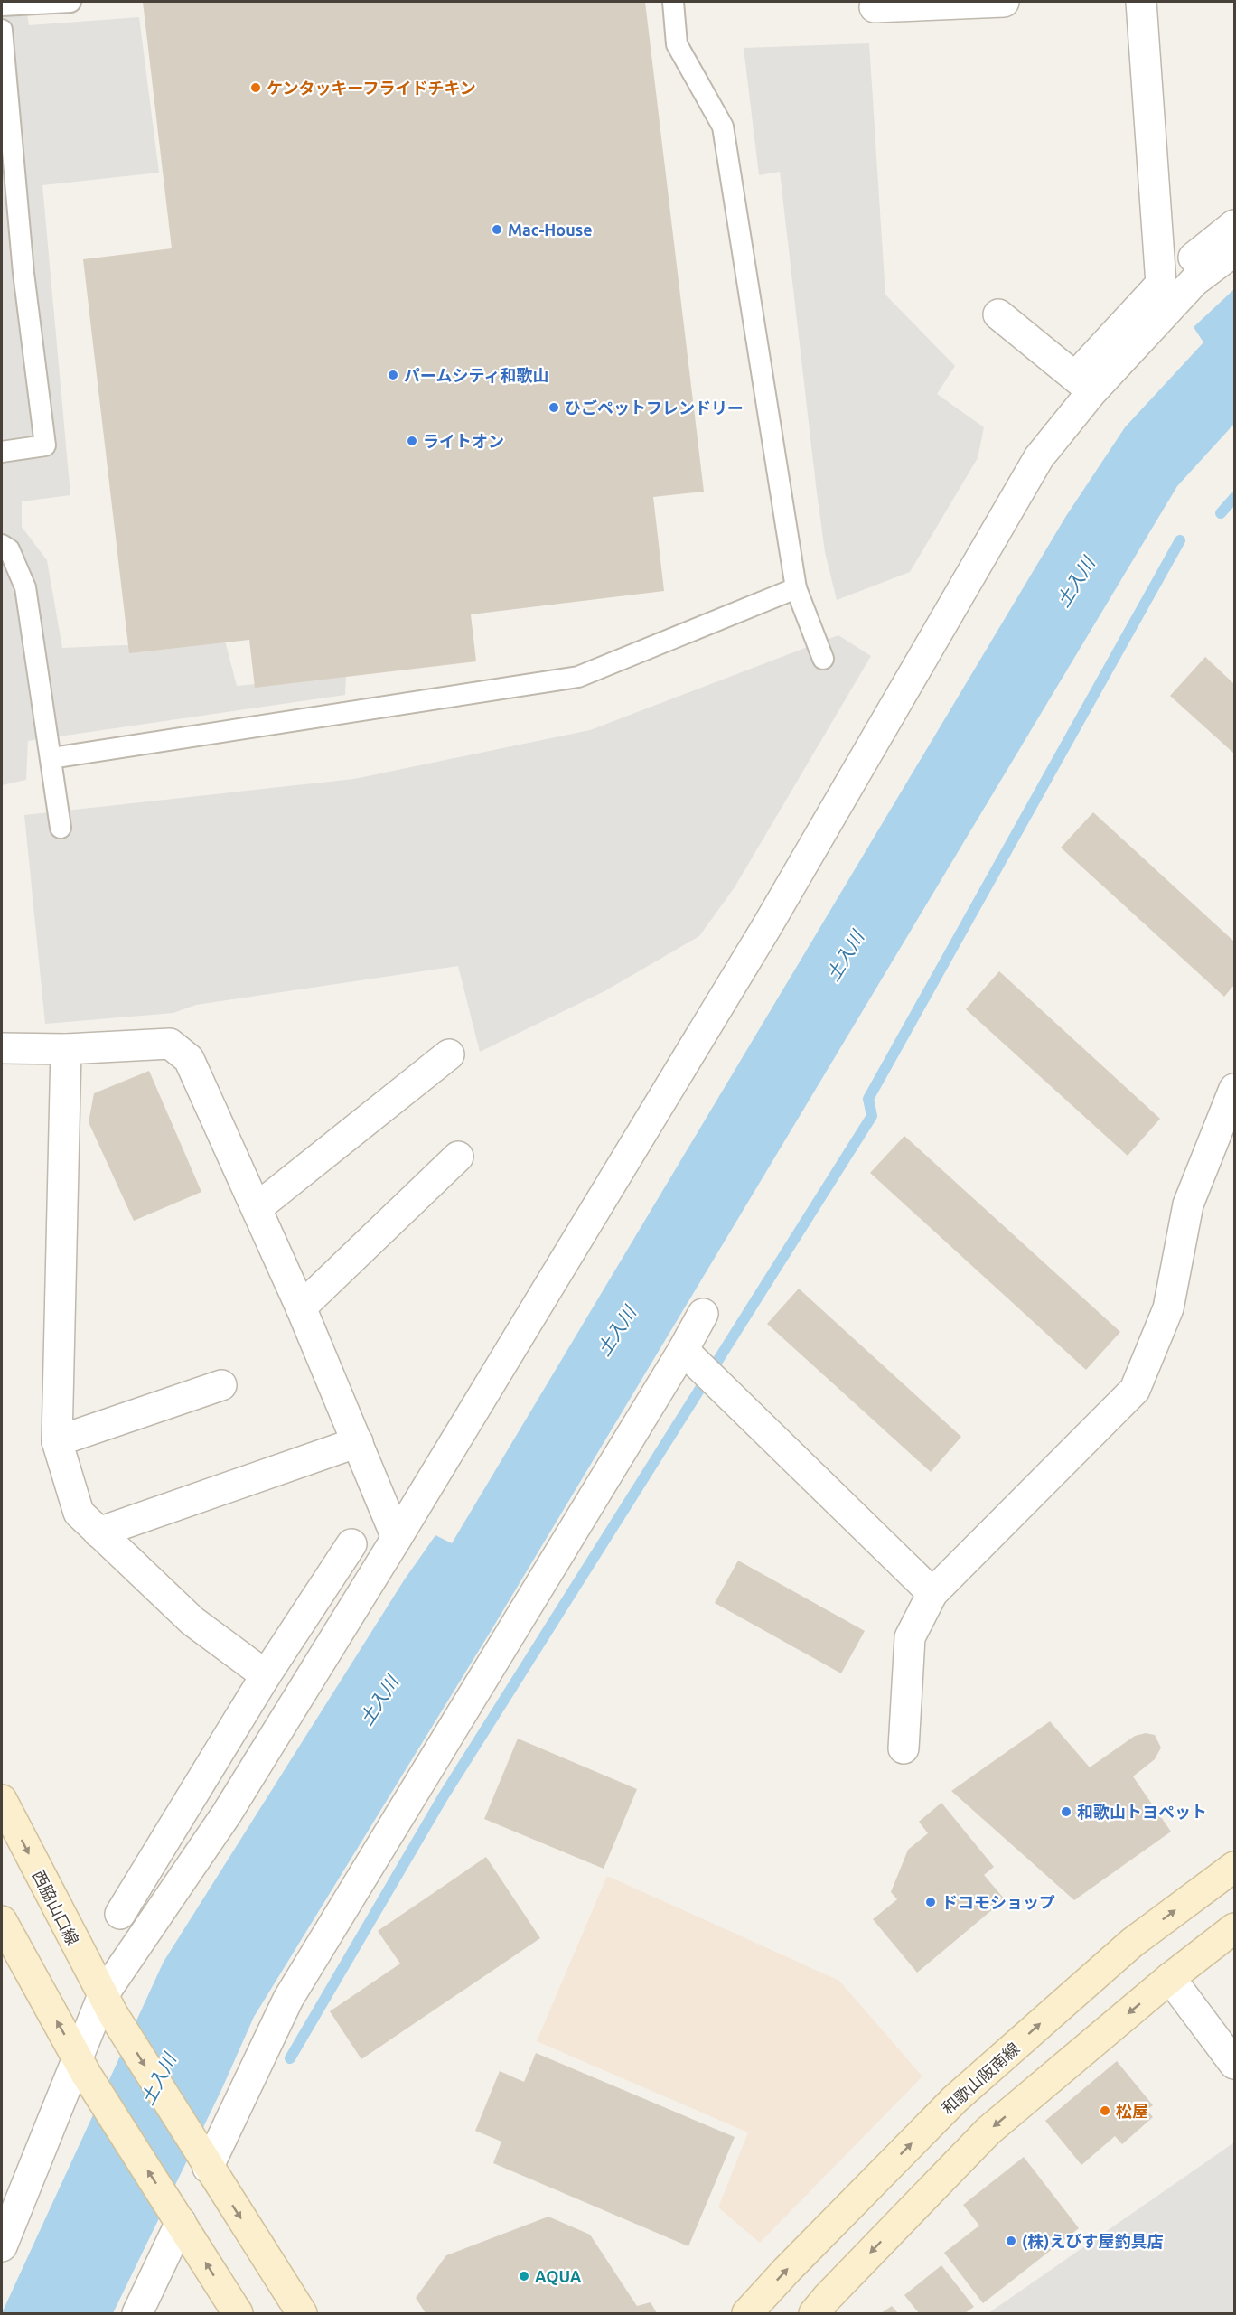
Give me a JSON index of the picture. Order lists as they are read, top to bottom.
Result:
{
  "streets": {
    "main road": ["西脇山口線", "和歌山阪南線"]
  },
  "water": ["土入川"],
  "places": [
    "ケンタッキーフライドチキン",
    "Mac-House",
    "パームシティ和歌山",
    "ひごペットフレンドリー",
    "ライトオン",
    "和歌山トヨペット",
    "ドコモショップ",
    "松屋",
    "(株)えびす屋釣具店",
    "AQUA"
  ]
}
